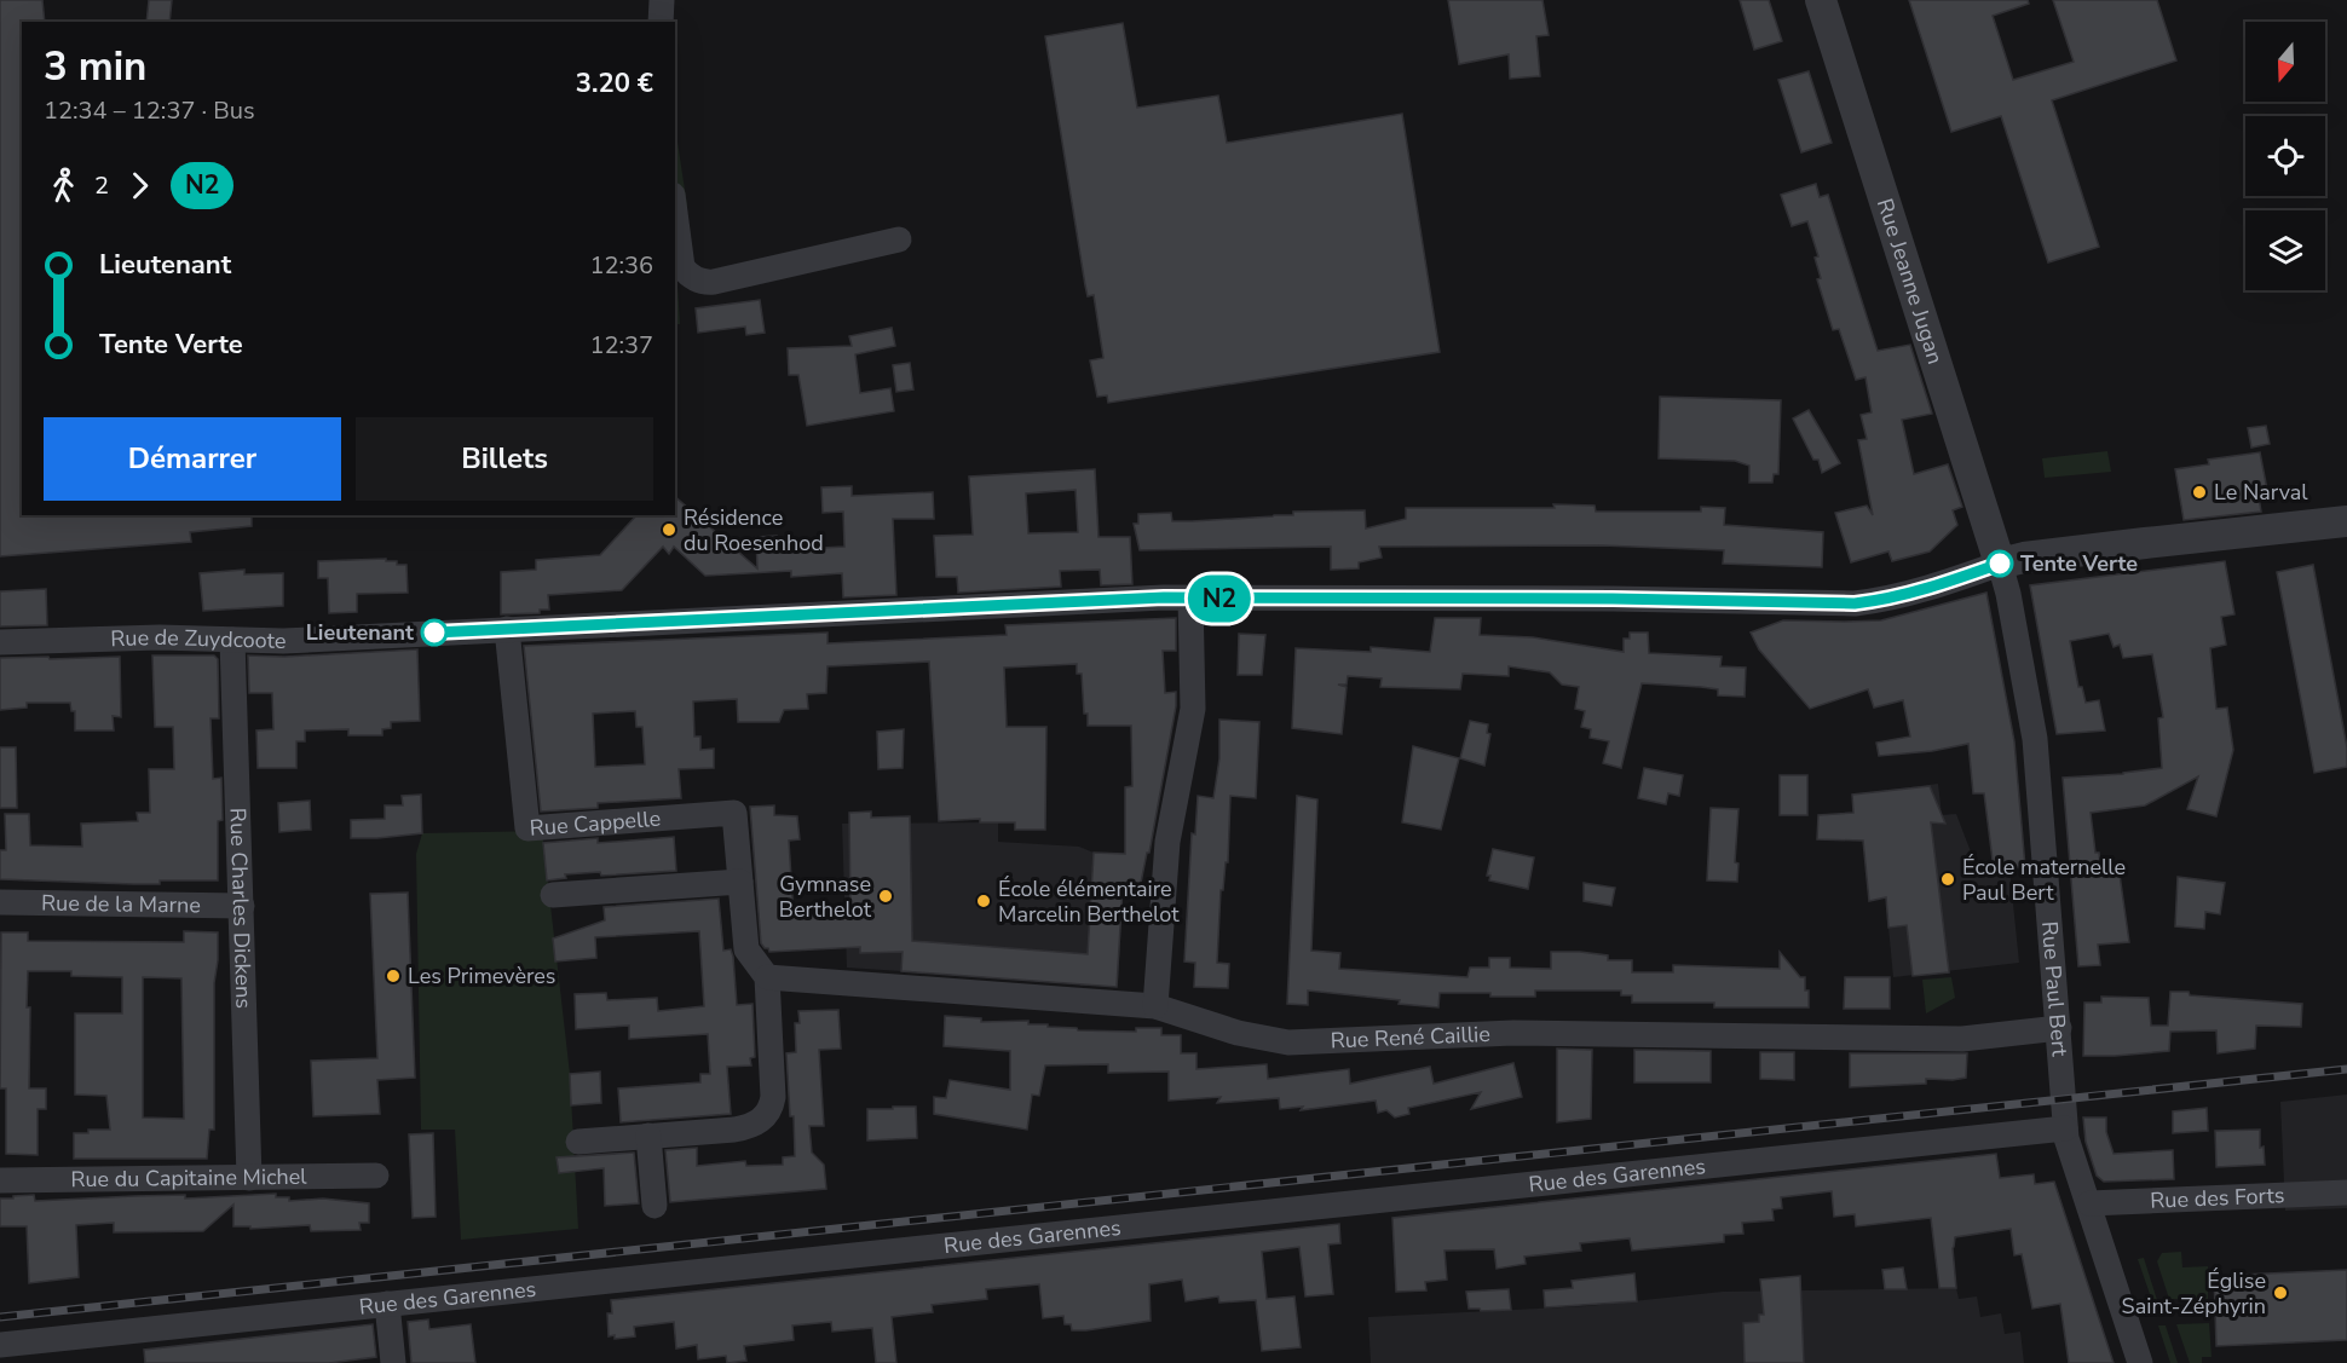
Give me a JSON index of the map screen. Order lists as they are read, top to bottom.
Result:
{
  "streets": {
    "street": [
      "Rue Jeanne Jugan",
      "Rue de Zuydcoote",
      "Rue Cappelle",
      "Rue de la Marne",
      "Rue Charles Dickens",
      "Rue Paul Bert",
      "Rue René Caillie",
      "Rue des Garennes",
      "Rue du Capitaine Michel",
      "Rue des Forts"
    ]
  },
  "crossings": [
    ["Rue Jeanne Jugan", "Rue de Zuydcoote"],
    ["Rue Jeanne Jugan", "Rue Paul Bert"],
    ["Rue de Zuydcoote", "Rue Cappelle"],
    ["Rue de Zuydcoote", "Rue Charles Dickens"],
    ["Rue de Zuydcoote", "Rue Paul Bert"],
    ["Rue de la Marne", "Rue Charles Dickens"],
    ["Rue Charles Dickens", "Rue du Capitaine Michel"],
    ["Rue Paul Bert", "Rue René Caillie"],
    ["Rue Paul Bert", "Rue des Garennes"],
    ["Rue Paul Bert", "Rue des Forts"]
  ],
  "places": [
    "Le Narval",
    "Résidence du Roesenhod",
    "Tente Verte",
    "Lieutenant",
    "École maternelle Paul Bert",
    "Gymnase Berthelot",
    "École élémentaire Marcelin Berthelot",
    "Les Primevères",
    "Église Saint-Zéphyrin"
  ],
  "lines": ["bus line N2"],
  "north": "bottom",
  "page": {
    "on_map": "N2",
    "heading": ["3 min", "12:34 – 12:37 · Bus", "3.20 €"],
    "legs": ["2", "N2"],
    "list": [
      {
        "name": "Lieutenant",
        "value": "12:36"
      },
      {
        "name": "Tente Verte",
        "value": "12:37"
      }
    ],
    "buttons": ["Démarrer", "Billets"]
  }
}
